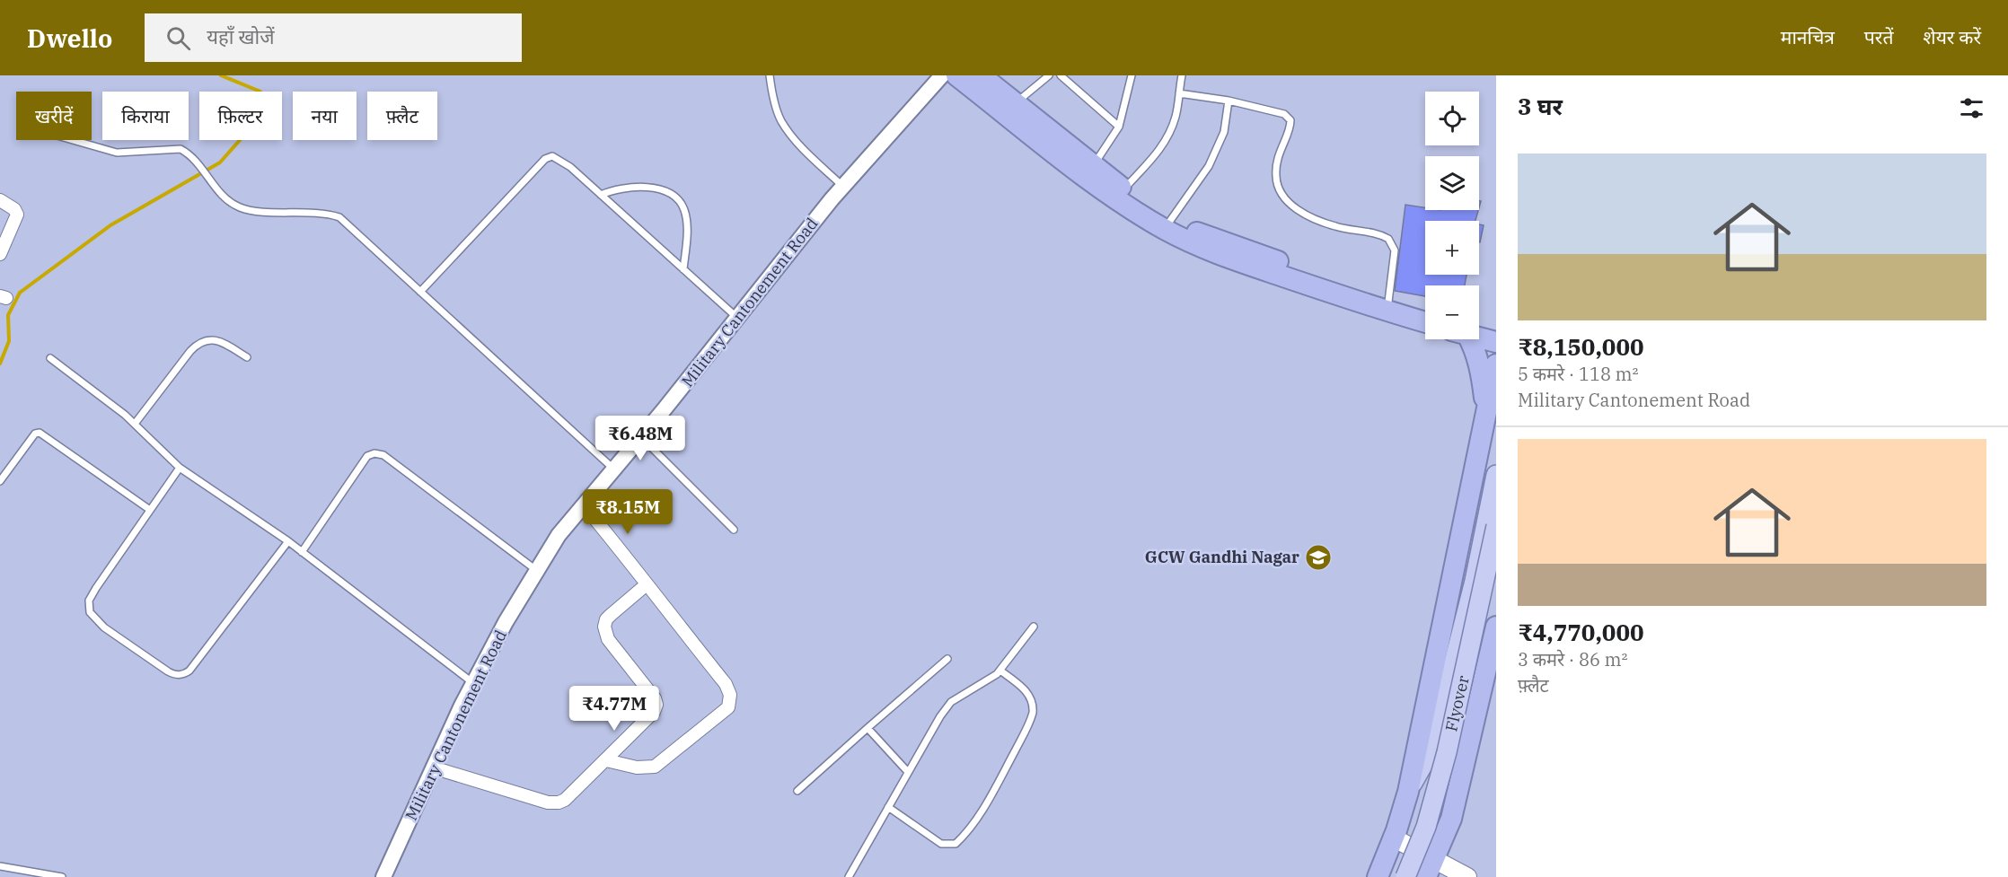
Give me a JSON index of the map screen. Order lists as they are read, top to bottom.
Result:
{
  "streets": {
    "main road": ["Flyover"],
    "street": ["Military Cantonement Road"]
  },
  "places": {
    "school or university": ["GCW Gandhi Nagar"]
  },
  "page": {
    "header": "Dwello",
    "search": "यहाँ खोजें",
    "nav": ["मानचित्र", "परतें", "शेयर करें"],
    "heading": "3 घर",
    "map_buttons": ["+", "−"],
    "chip": [
      "खरीदें",
      "किराया",
      "फ़िल्टर",
      "नया",
      "फ़्लैट"
    ],
    "list": [
      {
        "name": "₹8,150,000",
        "note": "5 कमरे · 118 m² · Military Cantonement Road"
      },
      {
        "name": "₹4,770,000",
        "note": "3 कमरे · 86 m² · फ़्लैट"
      }
    ],
    "price": ["₹6.48M", "₹8.15M", "₹4.77M"]
  }
}
